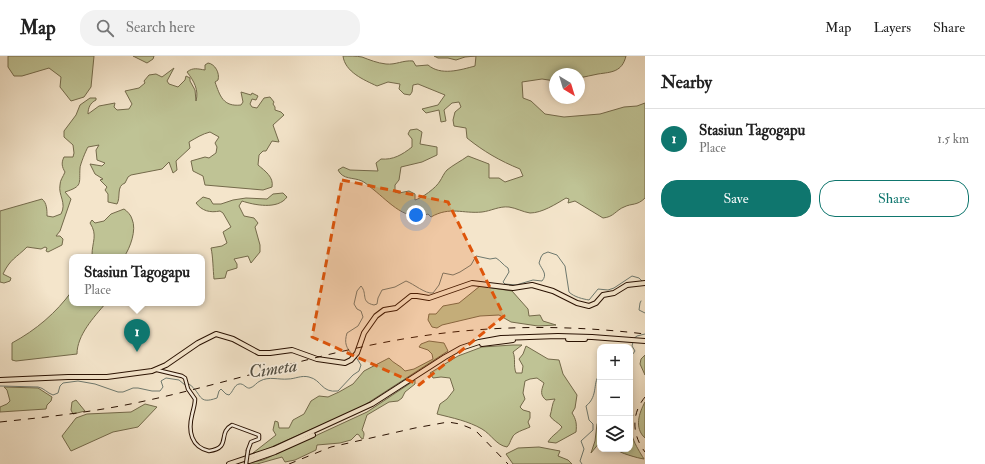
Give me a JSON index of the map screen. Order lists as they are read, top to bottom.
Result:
{
  "water": ["Cimeta"],
  "north": "bottom right",
  "page": {
    "header": "Map",
    "search": "Search here",
    "nav": ["Map", "Layers", "Share"],
    "heading": "Nearby",
    "list": [
      {
        "mark": "1",
        "name": "Stasiun Tagogapu",
        "note": "Place",
        "value": "1.5 km"
      }
    ],
    "buttons": ["Save", "Share"],
    "popup": ["Stasiun Tagogapu", "Place"],
    "pins": "1",
    "map_buttons": ["+", "−"]
  }
}
